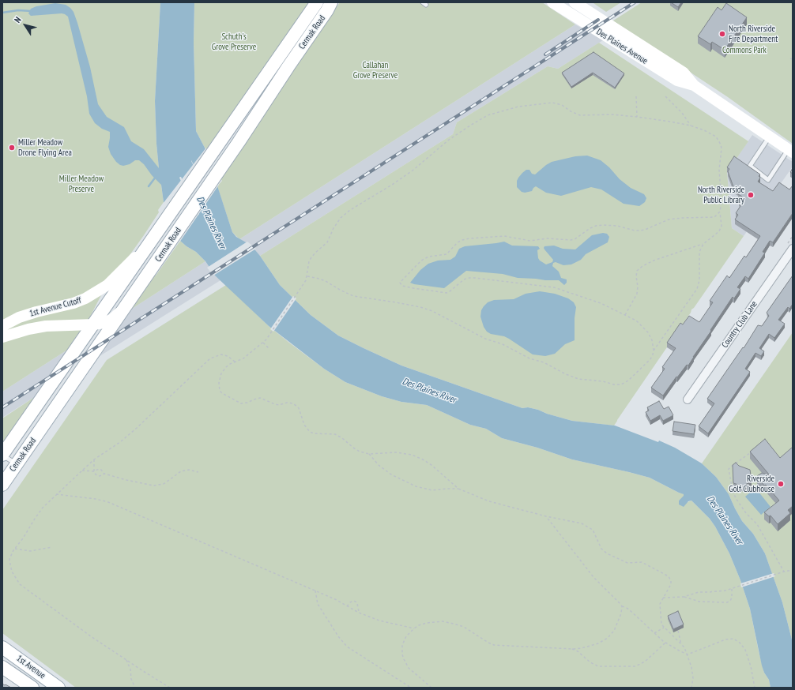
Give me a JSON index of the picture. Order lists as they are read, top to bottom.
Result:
{
  "streets": {
    "main road": [
      "Cermak Road",
      "Des Plaines Avenue",
      "1st Avenue Cutoff",
      "1st Avenue"
    ],
    "street": ["Country Club Lane"]
  },
  "crossings": [
    ["Cermak Road", "1st Avenue Cutoff"]
  ],
  "water": ["Des Plaines River"],
  "parks": [
    "Schuth's Grove Preserve",
    "Commons Park",
    "Callahan Grove Preserve",
    "Miller Meadow Preserve"
  ],
  "places": [
    "North Riverside Fire Department",
    "Miller Meadow Drone Flying Area",
    "North Riverside Public Library",
    "Riverside Golf Clubhouse"
  ],
  "north": "top left"
}
